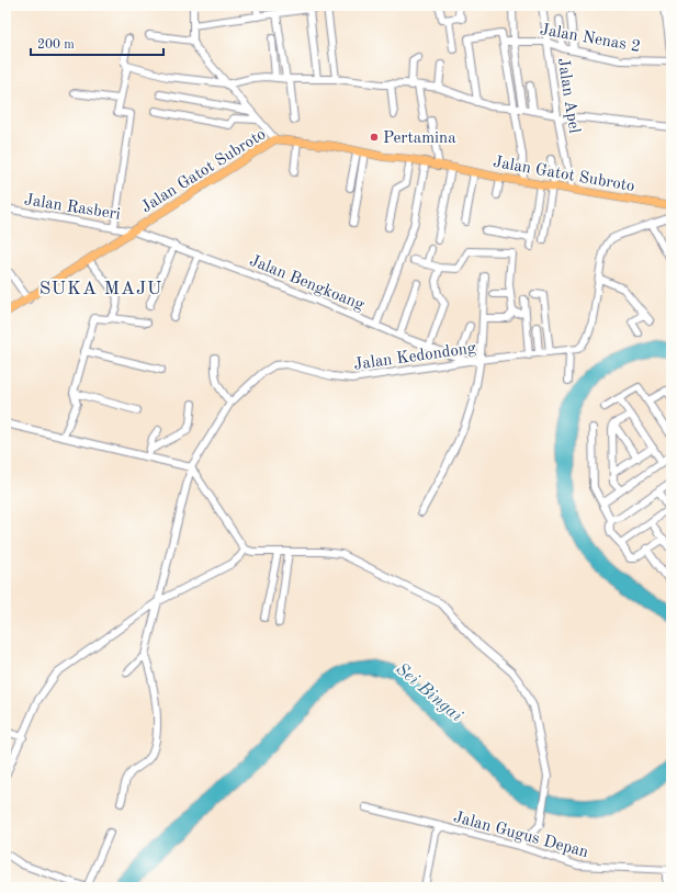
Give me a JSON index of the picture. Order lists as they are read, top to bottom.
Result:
{
  "streets": {
    "main road": ["Jalan Gatot Subroto"],
    "street": [
      "Jalan Nenas 2",
      "Jalan Apel",
      "Jalan Rasberi",
      "Jalan Bengkoang",
      "Jalan Kedondong",
      "Jalan Gugus Depan"
    ]
  },
  "crossings": [
    ["Jalan Nenas 2", "Jalan Apel"],
    ["Jalan Apel", "Jalan Gatot Subroto"],
    ["Jalan Gatot Subroto", "Jalan Rasberi"],
    ["Jalan Gatot Subroto", "Jalan Bengkoang"],
    ["Jalan Rasberi", "Jalan Bengkoang"],
    ["Jalan Bengkoang", "Jalan Kedondong"]
  ],
  "districts": ["SUKA MAJU"],
  "water": ["Sei Bingai"],
  "places": ["Pertamina"],
  "scale_bar": "200 m"
}
